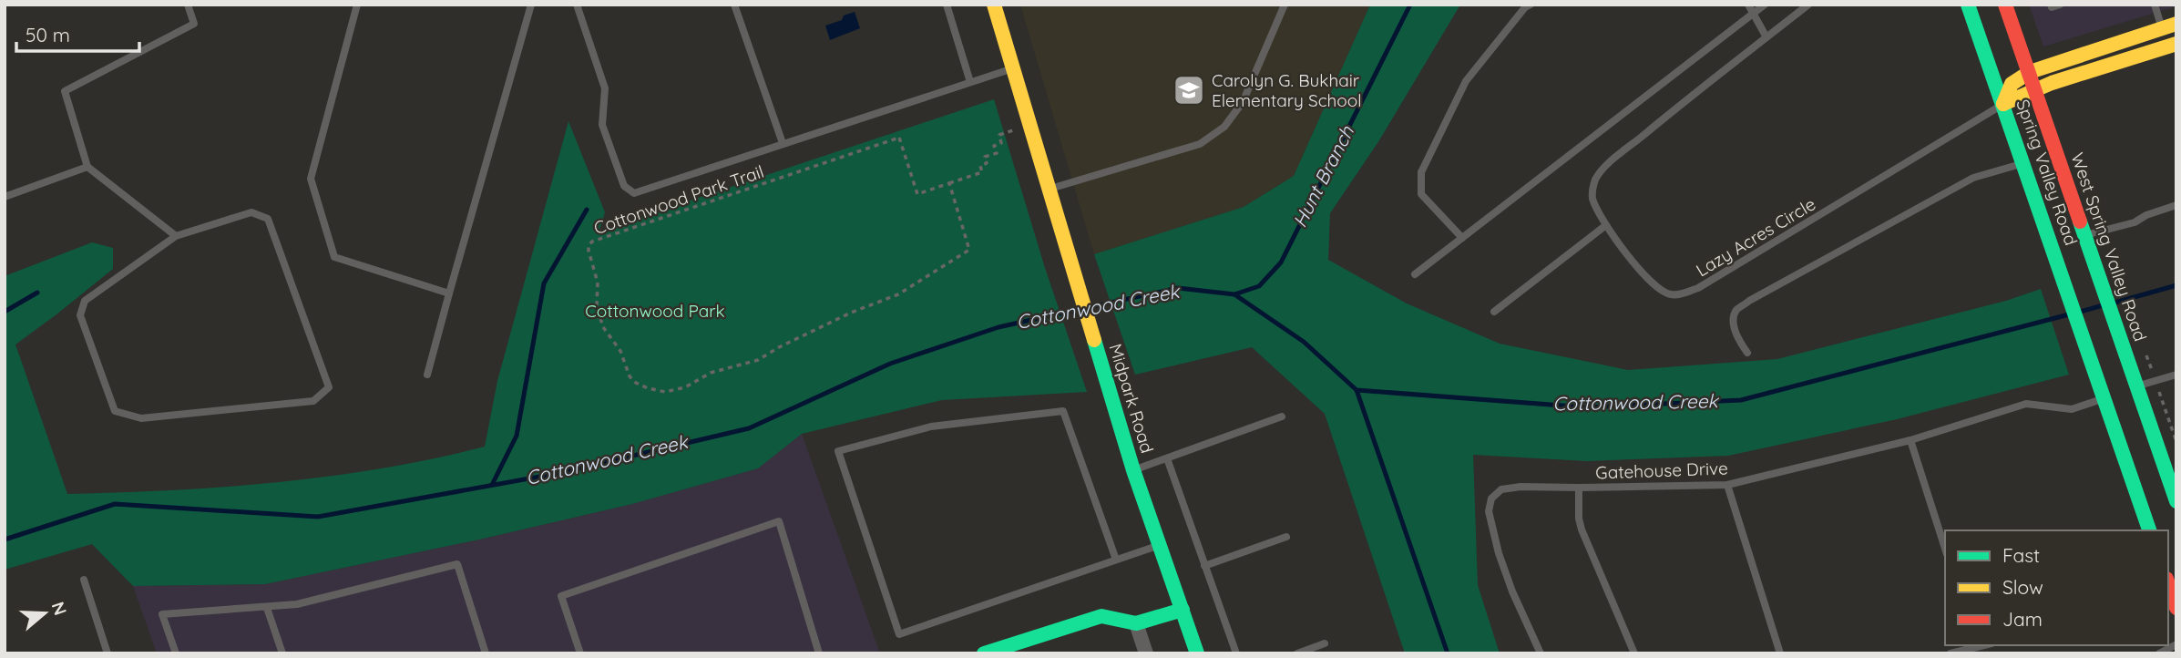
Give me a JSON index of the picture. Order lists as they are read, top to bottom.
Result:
{
  "streets": {
    "street": ["Spring Valley Road", "West Spring Valley Road", "Midpark Road"],
    "lane": ["Lazy Acres Circle", "Gatehouse Drive"],
    "path": ["Cottonwood Park Trail"]
  },
  "crossings": [
    ["Spring Valley Road", "Lazy Acres Circle"],
    ["Spring Valley Road", "Gatehouse Drive"]
  ],
  "water": ["Hunt Branch", "Cottonwood Creek"],
  "parks": ["Cottonwood Park"],
  "places": {
    "school or university": ["Carolyn G. Bukhair Elementary School"]
  },
  "legend": ["Fast", "Slow", "Jam"],
  "scale_bar": "50 m",
  "north": "right"
}
